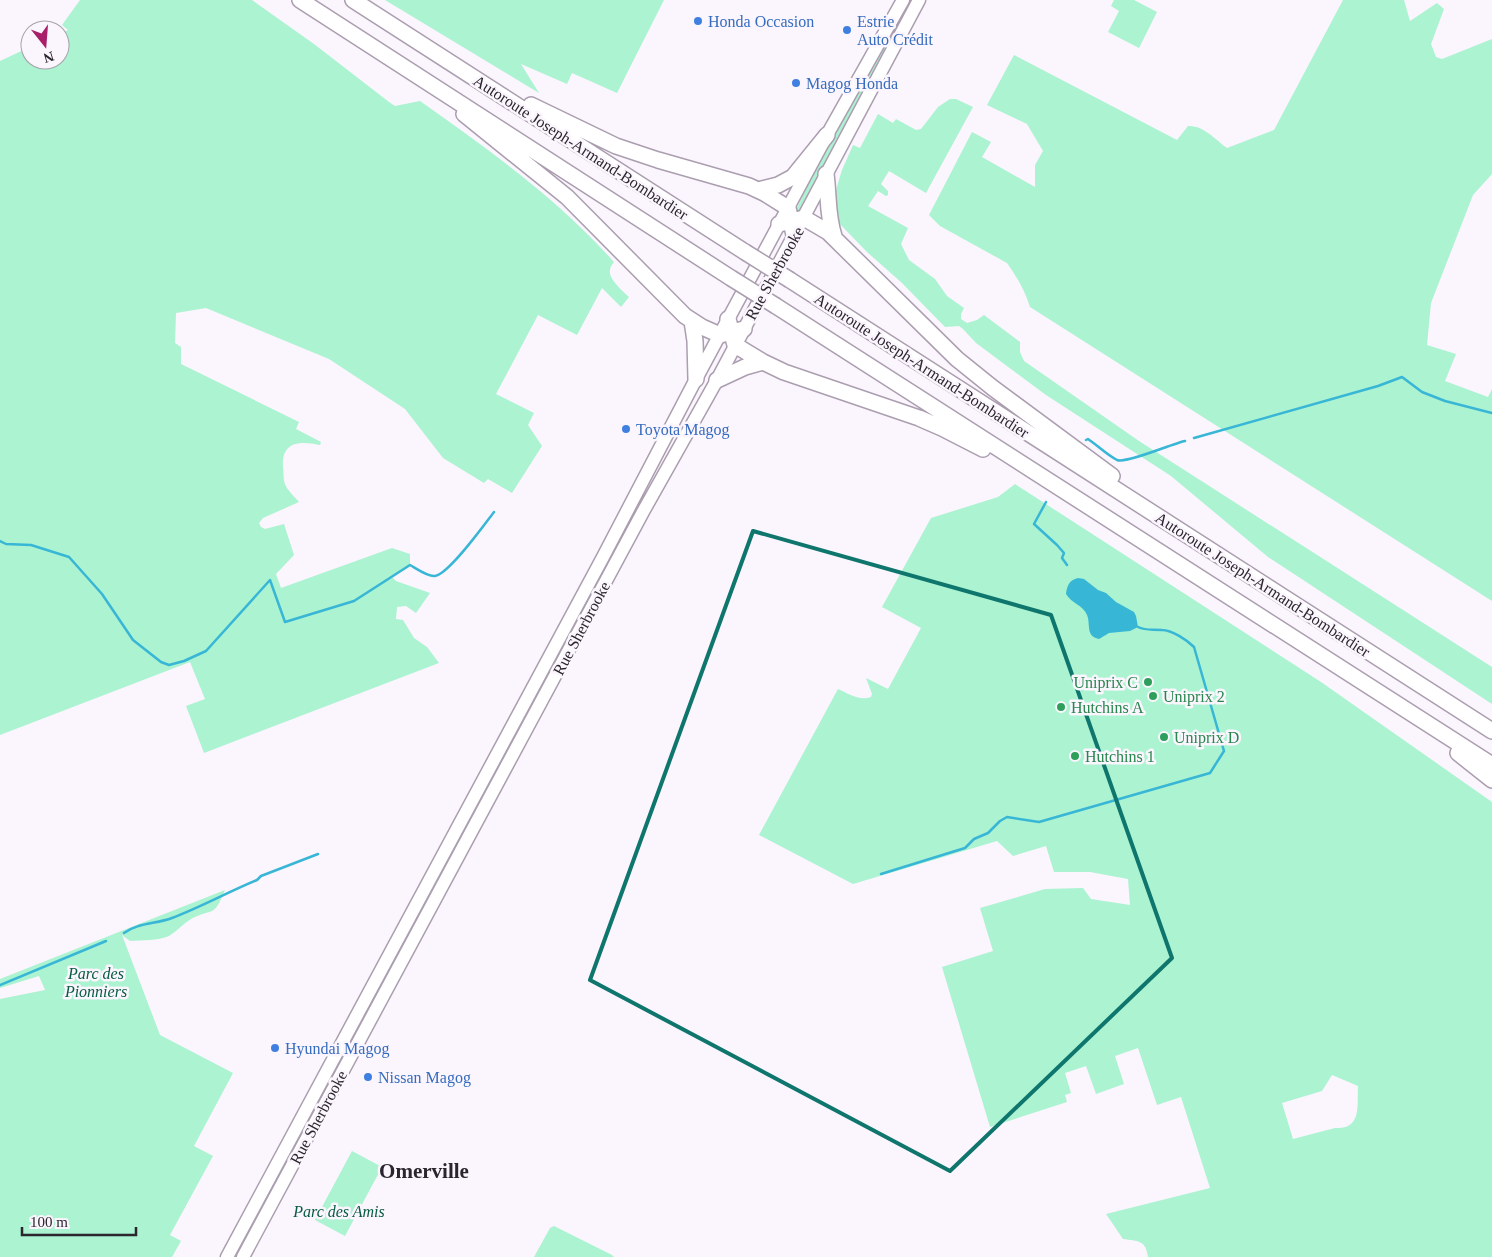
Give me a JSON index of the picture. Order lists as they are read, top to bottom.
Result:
{
  "streets": {
    "highway": ["Autoroute Joseph-Armand-Bombardier"],
    "main road": ["Rue Sherbrooke"]
  },
  "districts": ["Omerville"],
  "parks": ["Parc des Pionniers", "Parc des Amis"],
  "places": [
    "Honda Occasion",
    "Estrie Auto Crédit",
    "Magog Honda",
    "Toyota Magog",
    "Uniprix C",
    "Uniprix 2",
    "Hutchins A",
    "Uniprix D",
    "Hutchins 1",
    "Hyundai Magog",
    "Nissan Magog"
  ],
  "scale_bar": "100 m",
  "north": "bottom"
}
